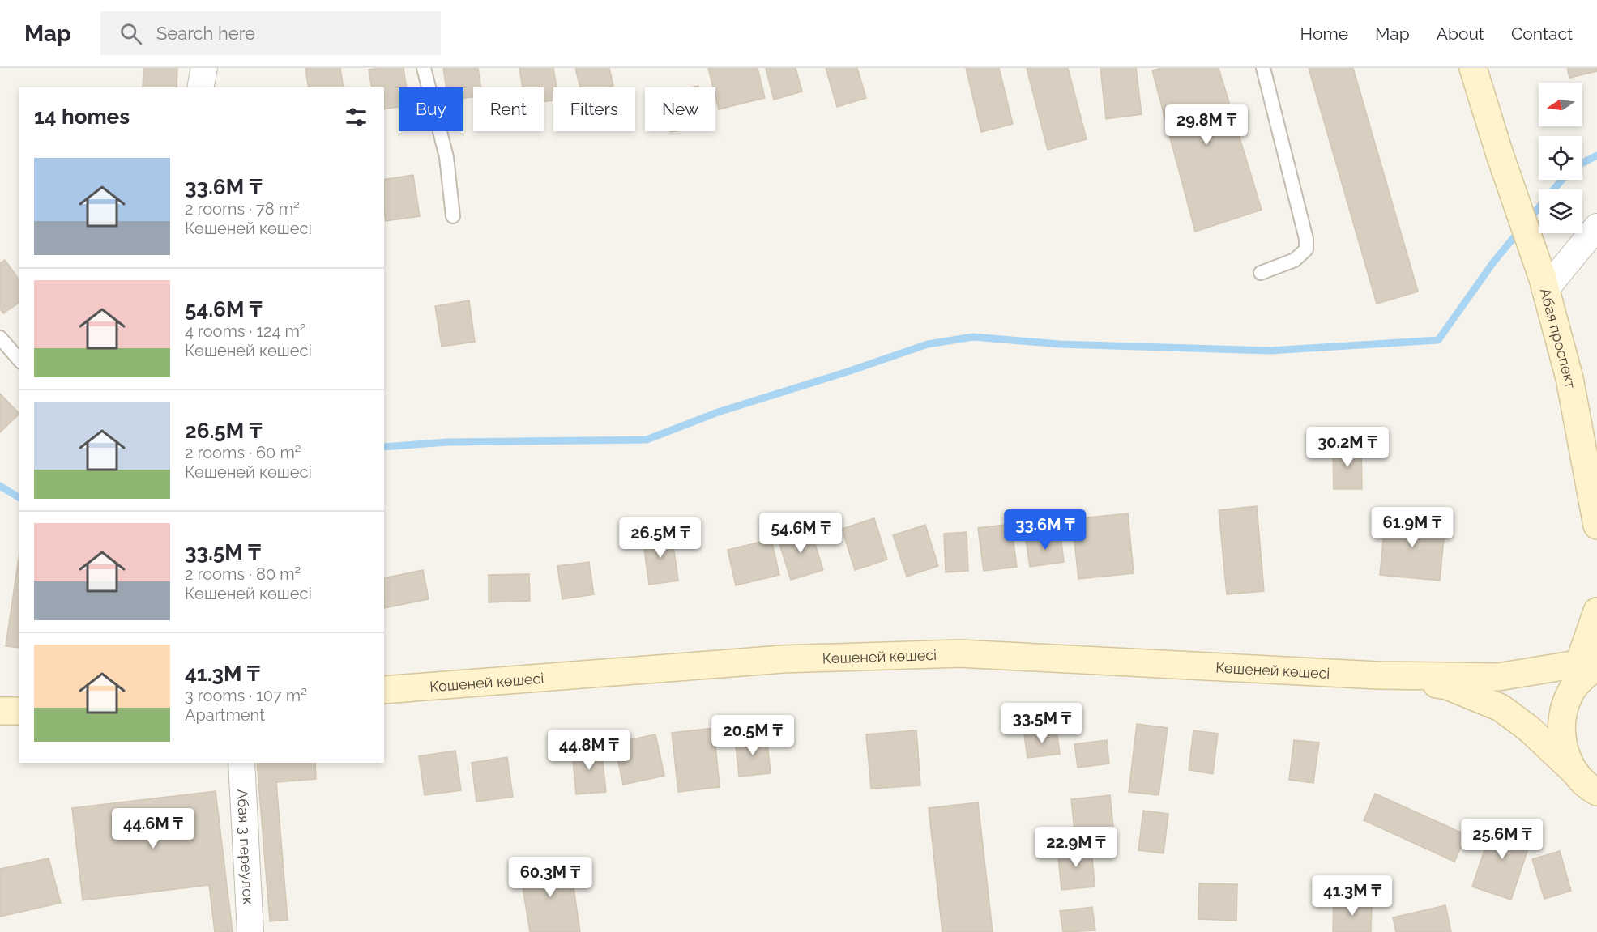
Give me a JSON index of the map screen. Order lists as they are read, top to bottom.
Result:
{
  "streets": {
    "main road": ["Абая проспект", "Көшеней көшесі"],
    "street": ["Абая 3 переулок"]
  },
  "north": "left",
  "page": {
    "header": "Map",
    "search": "Search here",
    "nav": [
      "Home",
      "Map",
      "About",
      "Contact"
    ],
    "chip": [
      "Buy",
      "Rent",
      "Filters",
      "New"
    ],
    "heading": "14 homes",
    "price": [
      "29.8M ₸",
      "30.2M ₸",
      "61.9M ₸",
      "33.6M ₸",
      "54.6M ₸",
      "26.5M ₸",
      "33.5M ₸",
      "20.5M ₸",
      "44.8M ₸",
      "44.6M ₸",
      "25.6M ₸",
      "22.9M ₸",
      "60.3M ₸",
      "41.3M ₸"
    ],
    "list": [
      {
        "name": "33.6M ₸",
        "note": "2 rooms · 78 m² · Көшеней көшесі"
      },
      {
        "name": "54.6M ₸",
        "note": "4 rooms · 124 m² · Көшеней көшесі"
      },
      {
        "name": "26.5M ₸",
        "note": "2 rooms · 60 m² · Көшеней көшесі"
      },
      {
        "name": "33.5M ₸",
        "note": "2 rooms · 80 m² · Көшеней көшесі"
      },
      {
        "name": "41.3M ₸",
        "note": "3 rooms · 107 m² · Apartment"
      }
    ]
  }
}
